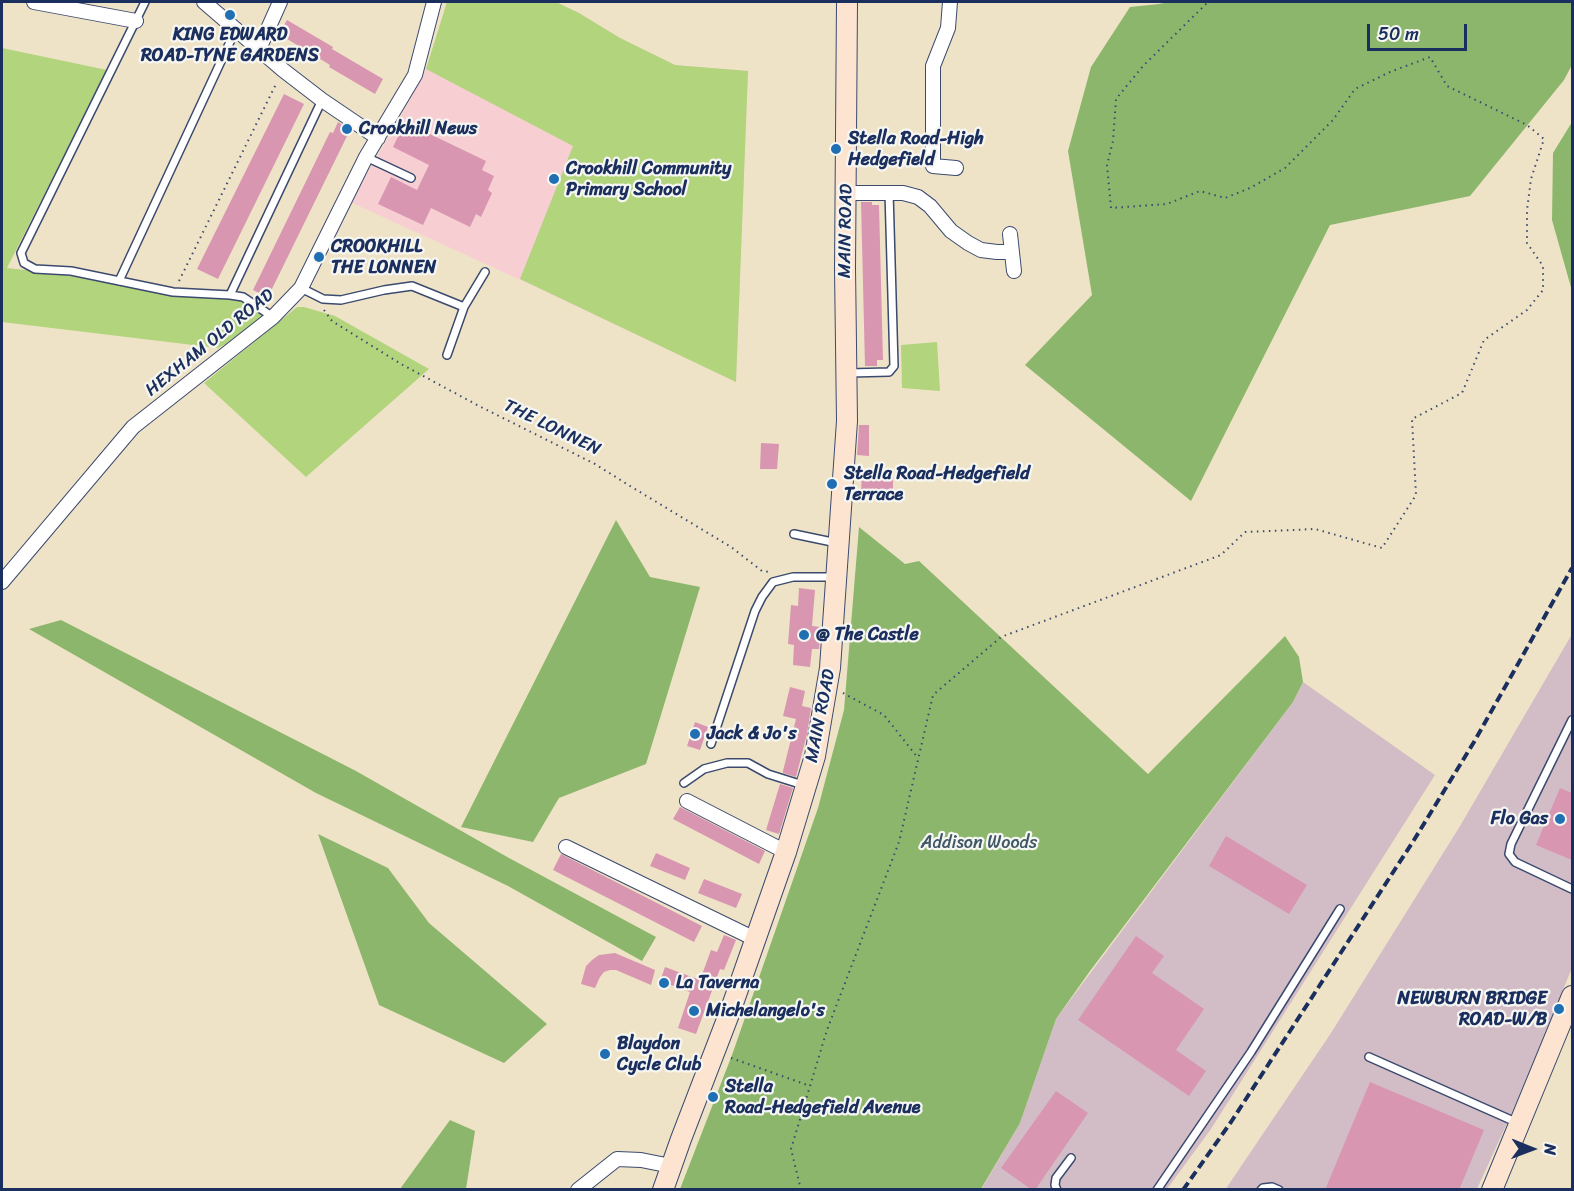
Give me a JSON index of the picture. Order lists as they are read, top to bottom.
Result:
{
  "streets": {
    "main road": ["MAIN ROAD"],
    "street": ["HEXHAM OLD ROAD"],
    "path": ["THE LONNEN"]
  },
  "parks": ["Addison Woods"],
  "places": [
    "KING EDWARD ROAD-TYNE GARDENS",
    "Crookhill News",
    "Stella Road-High Hedgefield",
    "Crookhill Community Primary School",
    "CROOKHILL THE LONNEN",
    "Stella Road-Hedgefield Terrace",
    "@ The Castle",
    "Jack & Jo's",
    "Flo Gas",
    "La Taverna",
    "NEWBURN BRIDGE ROAD-W/B",
    "Michelangelo's",
    "Blaydon Cycle Club",
    "Stella Road-Hedgefield Avenue"
  ],
  "scale_bar": "50 m",
  "north": "right"
}
